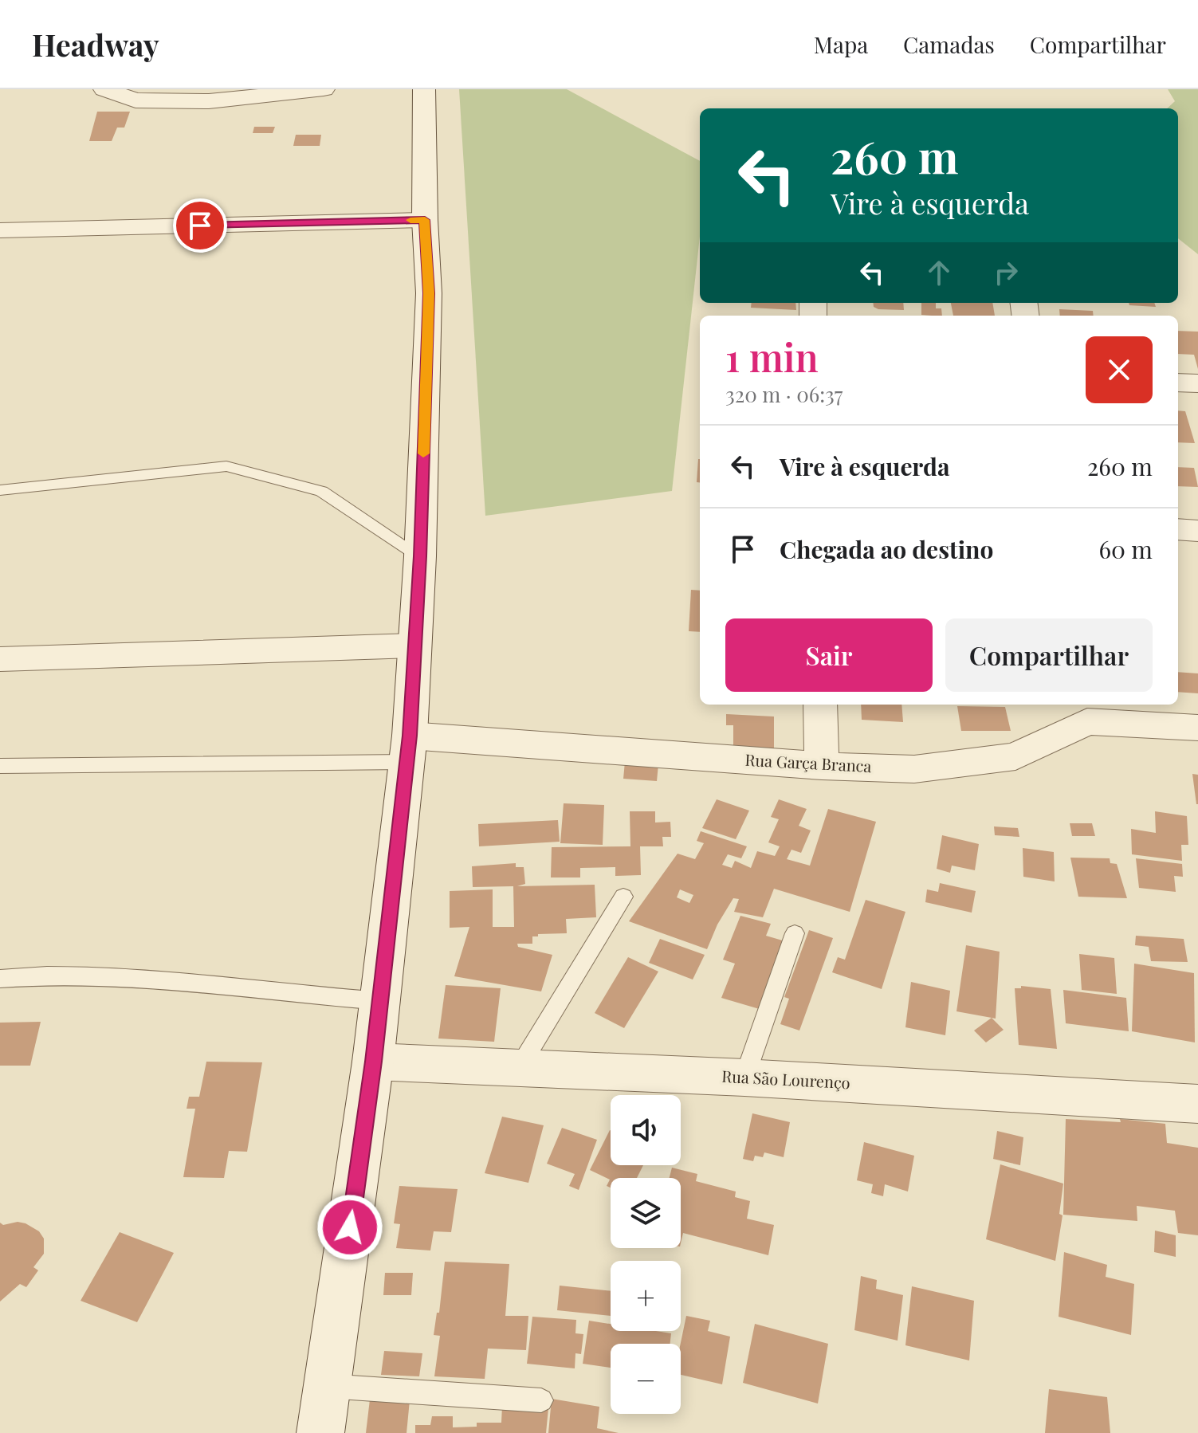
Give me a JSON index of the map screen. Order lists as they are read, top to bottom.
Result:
{
  "streets": {
    "street": ["Rua Garça Branca", "Rua São Lourenço"]
  },
  "page": {
    "header": "Headway",
    "nav": ["Mapa", "Camadas", "Compartilhar"],
    "turn": ["260 m", "Vire à esquerda"],
    "heading": ["1 min", "320 m · 06:37"],
    "list": [
      {
        "name": "Vire à esquerda",
        "value": "260 m"
      },
      {
        "name": "Chegada ao destino",
        "value": "60 m"
      }
    ],
    "buttons": ["Sair", "Compartilhar"],
    "map_buttons": ["+", "−"]
  }
}
